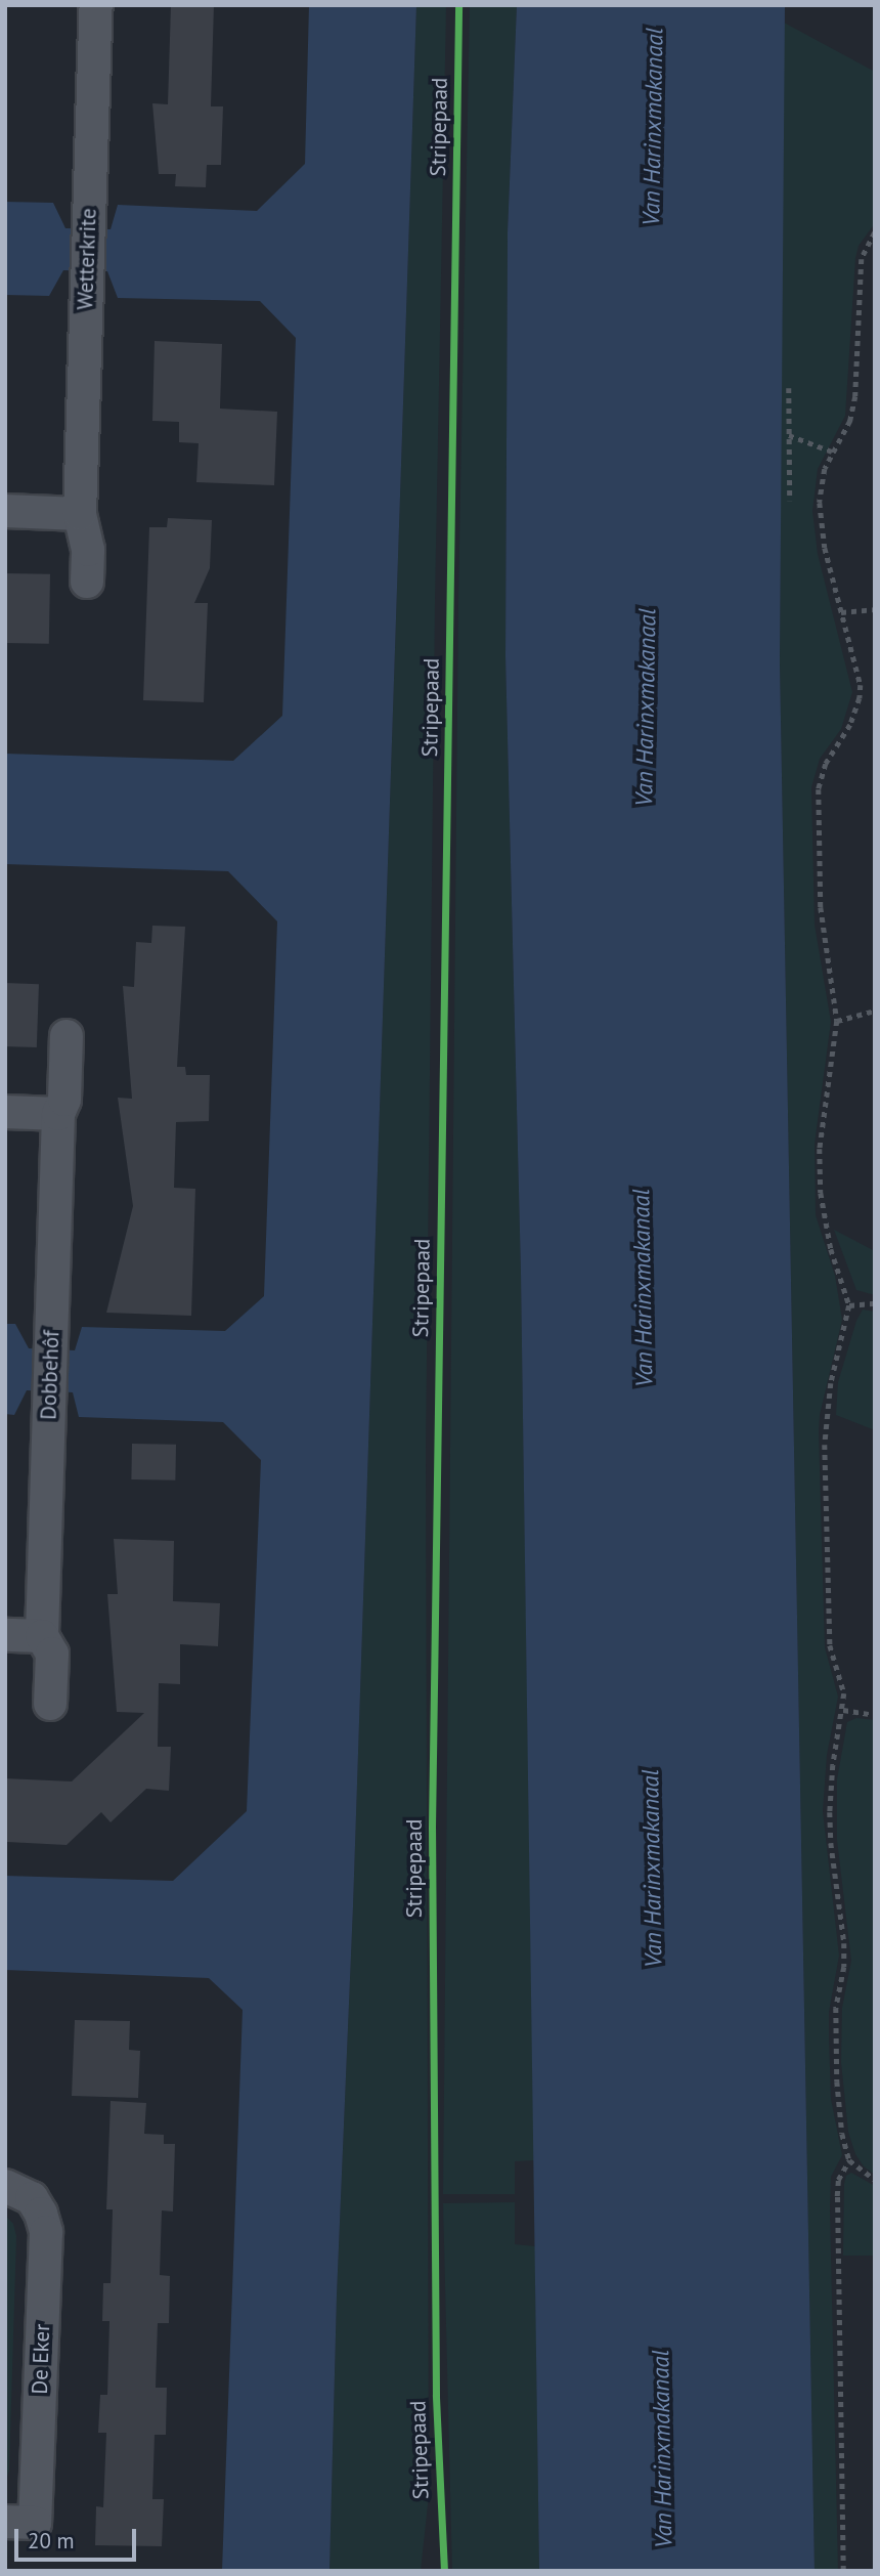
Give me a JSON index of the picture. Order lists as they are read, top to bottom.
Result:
{
  "streets": {
    "street": ["Wetterkrite", "Dobbehôf", "De Eker"],
    "cycle path": ["Stripepaad"]
  },
  "water": ["Van Harinxmakanaal"],
  "scale_bar": "20 m"
}
